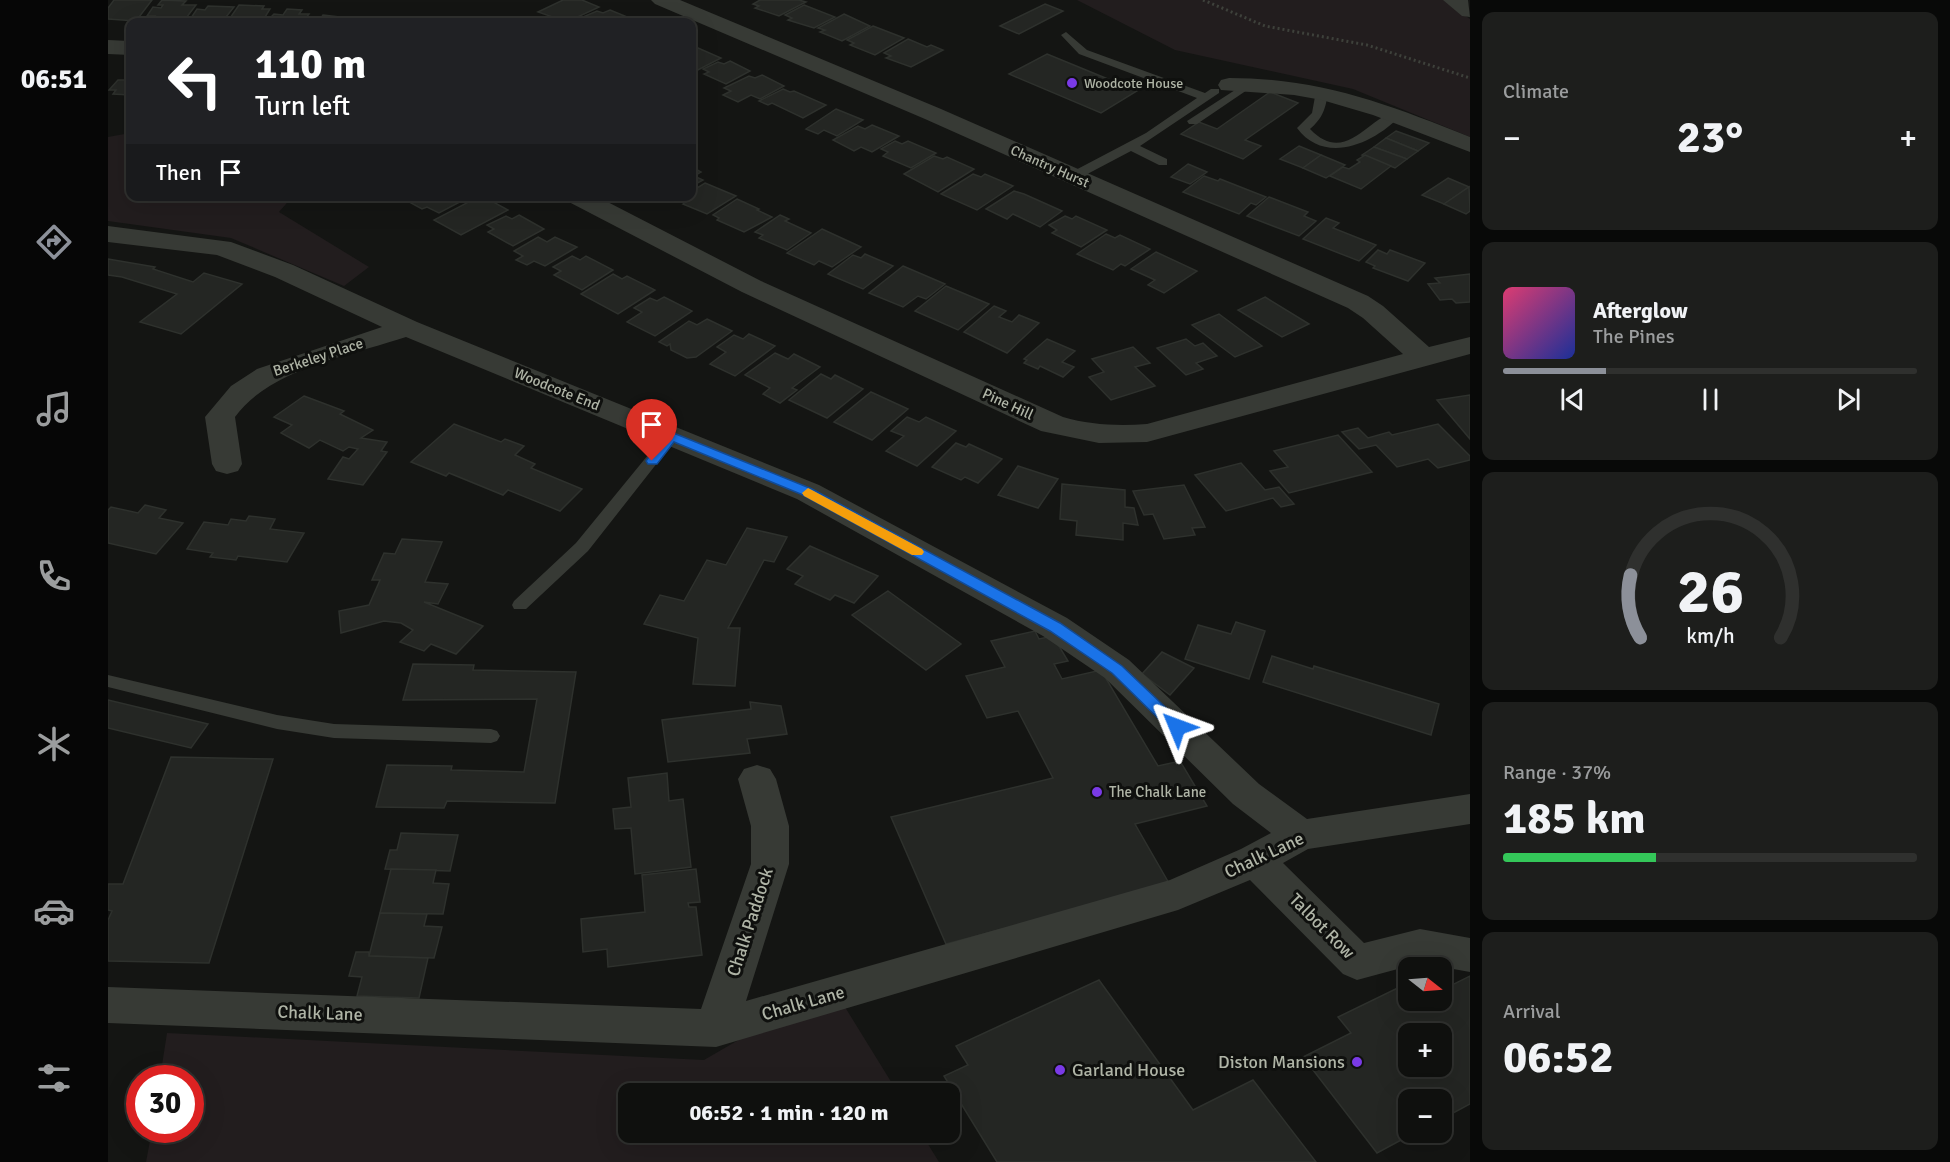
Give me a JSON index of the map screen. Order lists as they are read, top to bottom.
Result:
{
  "streets": {
    "street": [
      "Chantry Hurst",
      "Berkeley Place",
      "Woodcote End",
      "Pine Hill",
      "Chalk Lane",
      "Chalk Paddock",
      "Talbot Row"
    ]
  },
  "crossings": [
    ["Chantry Hurst", "Pine Hill"],
    ["Berkeley Place", "Woodcote End"],
    ["Woodcote End", "Chalk Lane"],
    ["Chalk Lane", "Chalk Paddock"],
    ["Chalk Lane", "Talbot Row"]
  ],
  "places": [
    "Woodcote House",
    "The Chalk Lane",
    "Diston Mansions",
    "Garland House"
  ],
  "north": "right",
  "page": {
    "tabs": "06:51",
    "tile": [
      "Climate",
      ["Range · 37%", "185 km"],
      ["Arrival", "06:52"]
    ],
    "turn": ["110 m", "Turn left"],
    "heat": ["−", "23°", "+"],
    "then": "Then",
    "song": ["Afterglow", "The Pines"],
    "map_buttons": ["+", "−"],
    "limit": "30",
    "trip": "06:52 · 1 min · 120 m",
    "gauge": ["26", "km/h"]
  }
}
